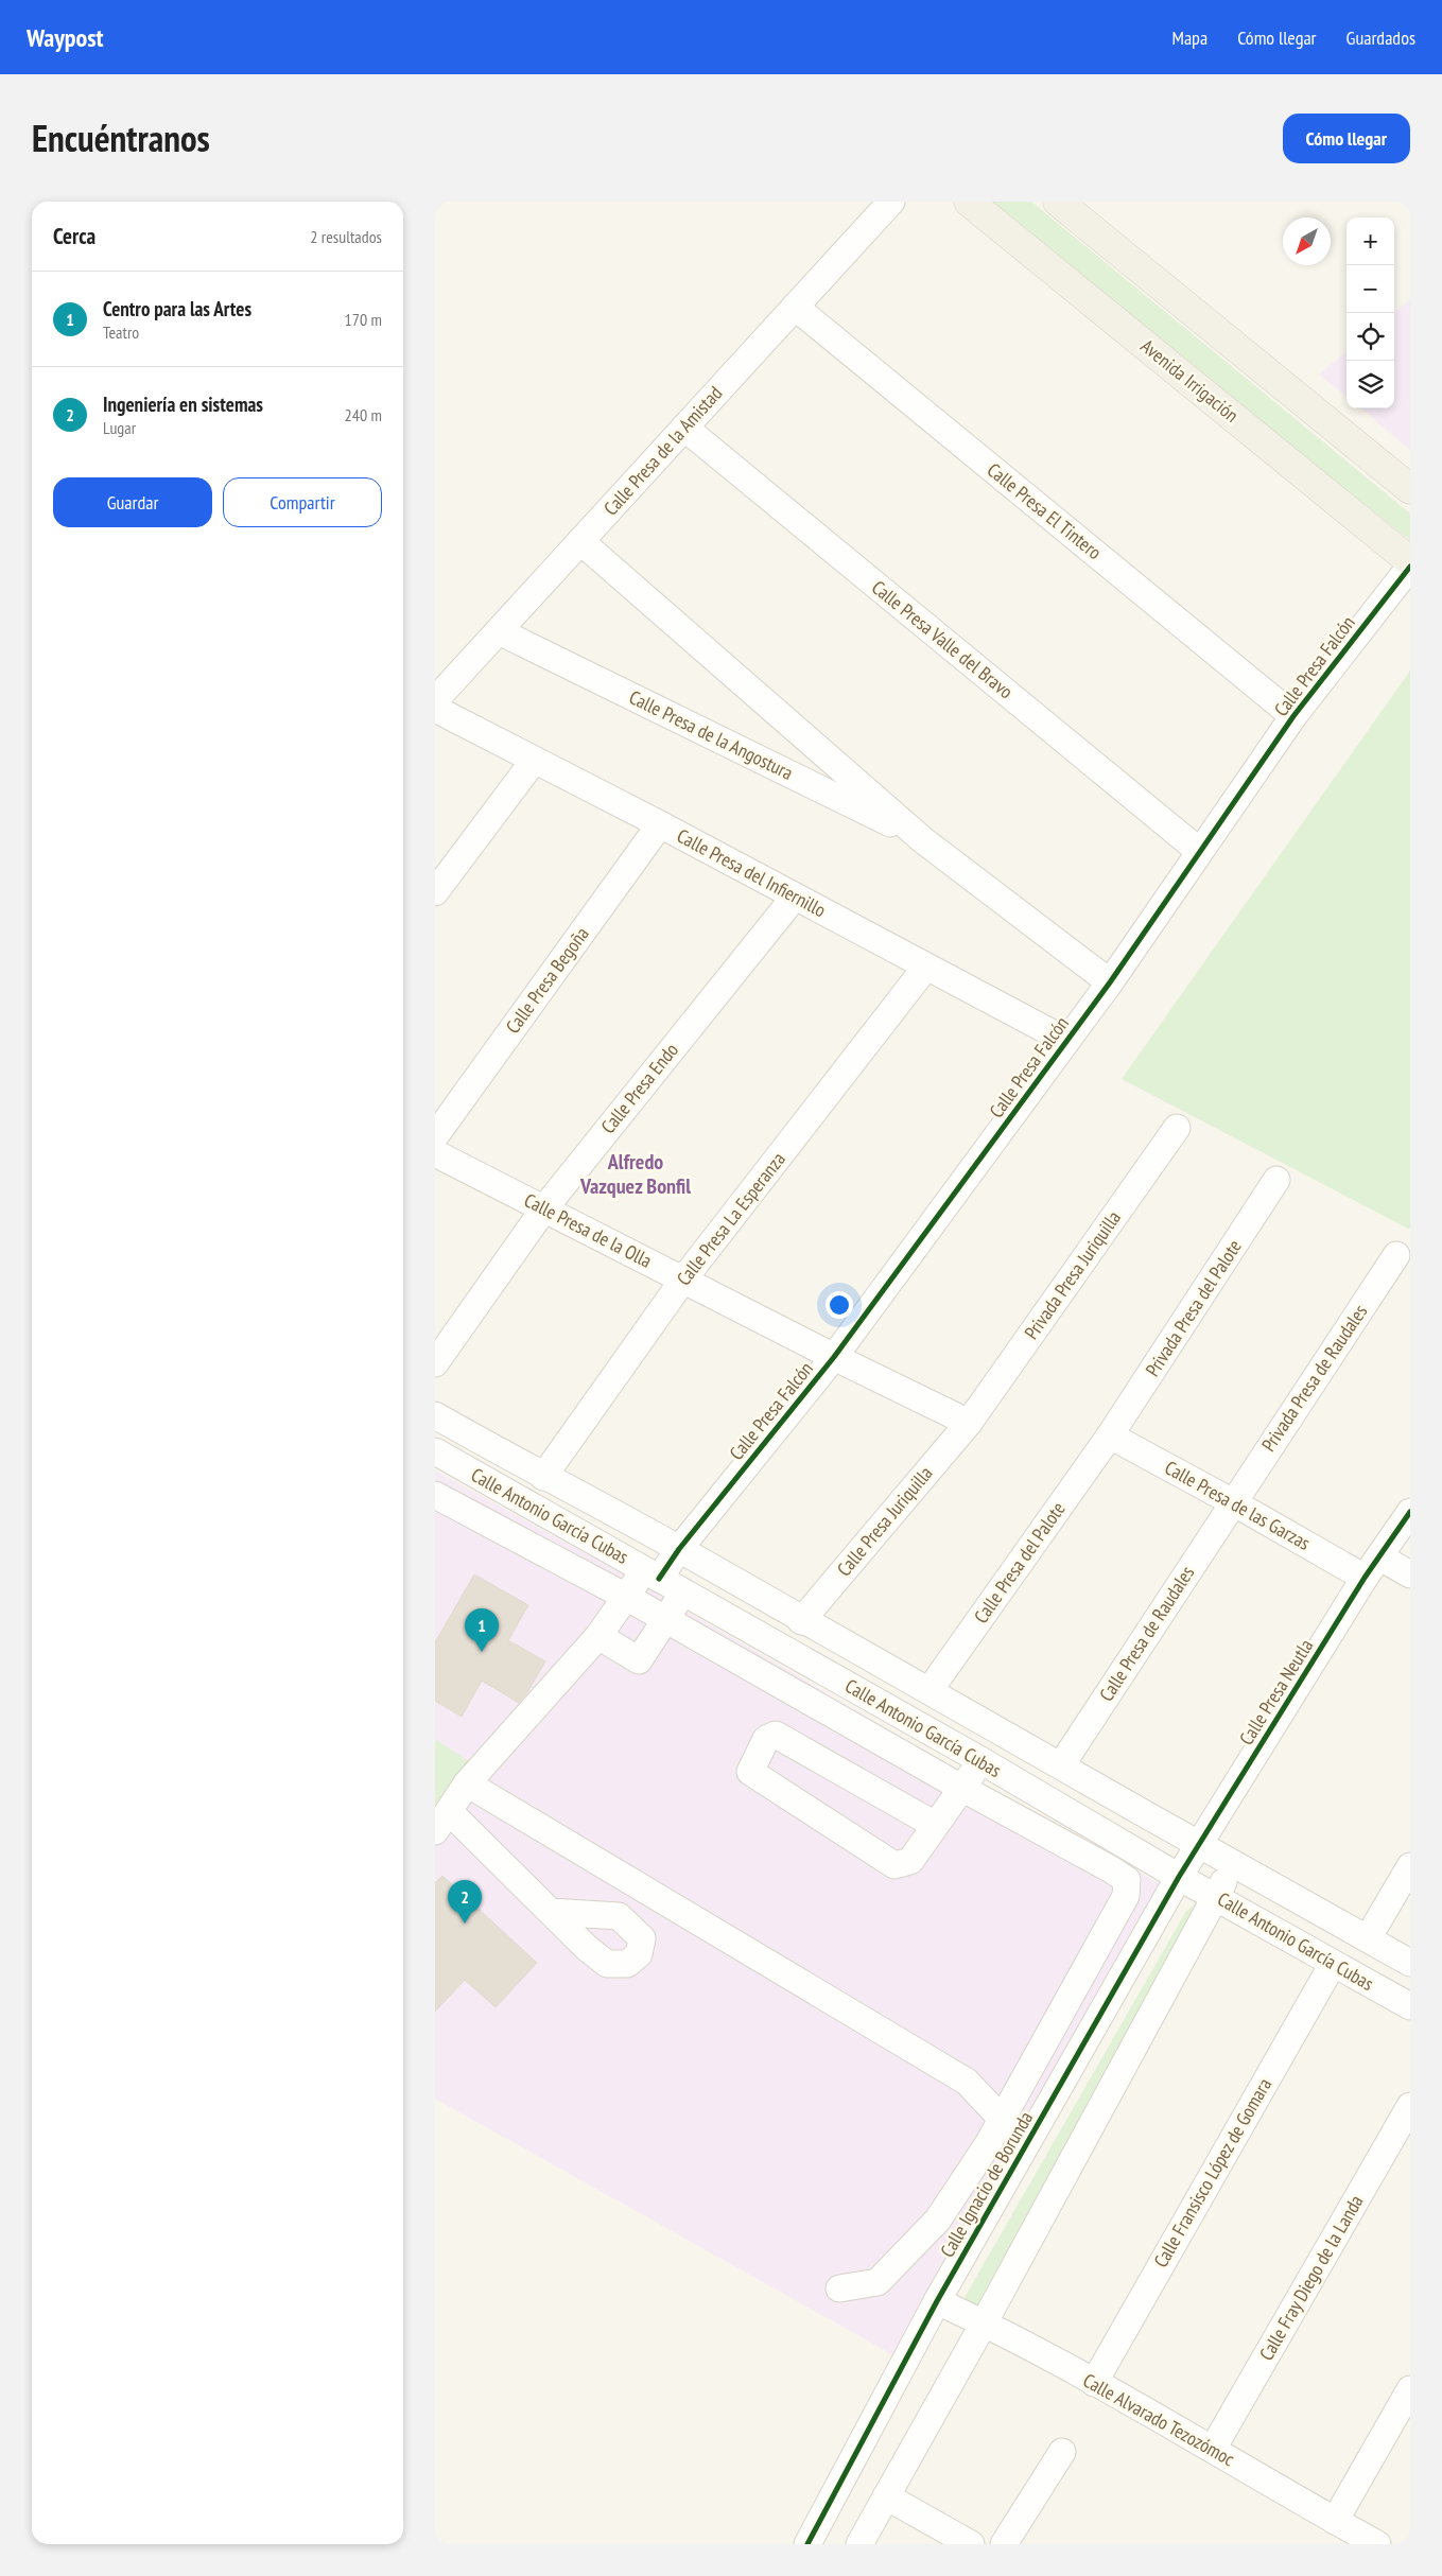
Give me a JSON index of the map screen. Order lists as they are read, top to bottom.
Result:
{
  "streets": {
    "main road": ["Avenida Irrigación"],
    "street": [
      "Calle Presa de la Amistad",
      "Calle Presa El Tintero",
      "Calle Presa Valle del Bravo",
      "Calle Presa Falcón",
      "Calle Presa de la Angostura",
      "Calle Presa del Infiernillo",
      "Calle Presa Begoña",
      "Calle Presa Endo",
      "Calle Presa La Esperanza",
      "Calle Presa de la Olla",
      "Privada Presa Juriquilla",
      "Privada Presa del Palote",
      "Privada Presa de Raudales",
      "Calle Presa de las Garzas",
      "Calle Antonio García Cubas",
      "Calle Presa Juriquilla",
      "Calle Presa del Palote",
      "Calle Presa de Raudales",
      "Calle Presa Neutla",
      "Calle Fransisco López de Gomara",
      "Calle Ignacio de Borunda",
      "Calle Fray Diego de la Landa",
      "Calle Alvarado Tezozómoc"
    ]
  },
  "crossings": [
    ["Calle Presa de la Amistad", "Calle Presa El Tintero"],
    ["Calle Presa de la Amistad", "Calle Presa Valle del Bravo"],
    ["Calle Presa de la Amistad", "Calle Presa de la Angostura"],
    ["Calle Presa El Tintero", "Calle Presa Falcón"],
    ["Calle Presa Valle del Bravo", "Calle Presa Falcón"],
    ["Calle Presa Falcón", "Calle Presa de la Angostura"],
    ["Calle Presa Falcón", "Calle Presa del Infiernillo"],
    ["Calle Presa Falcón", "Calle Presa de la Olla"],
    ["Calle Presa Falcón", "Calle Antonio García Cubas"],
    ["Calle Presa del Infiernillo", "Calle Presa Begoña"],
    ["Calle Presa del Infiernillo", "Calle Presa Endo"],
    ["Calle Presa del Infiernillo", "Calle Presa La Esperanza"],
    ["Calle Presa Endo", "Calle Presa de la Olla"],
    ["Calle Presa La Esperanza", "Calle Presa de la Olla"],
    ["Calle Presa La Esperanza", "Calle Antonio García Cubas"],
    ["Calle Presa de la Olla", "Privada Presa Juriquilla"],
    ["Calle Presa de la Olla", "Calle Presa Juriquilla"],
    ["Privada Presa Juriquilla", "Calle Presa Juriquilla"],
    ["Privada Presa del Palote", "Calle Presa de las Garzas"],
    ["Privada Presa del Palote", "Calle Presa del Palote"],
    ["Privada Presa de Raudales", "Calle Presa de las Garzas"],
    ["Privada Presa de Raudales", "Calle Presa de Raudales"],
    ["Calle Presa de las Garzas", "Calle Presa del Palote"],
    ["Calle Presa de las Garzas", "Calle Presa de Raudales"],
    ["Calle Presa de las Garzas", "Calle Presa Neutla"],
    ["Calle Antonio García Cubas", "Calle Presa Juriquilla"],
    ["Calle Antonio García Cubas", "Calle Presa del Palote"],
    ["Calle Antonio García Cubas", "Calle Presa de Raudales"],
    ["Calle Antonio García Cubas", "Calle Presa Neutla"],
    ["Calle Antonio García Cubas", "Calle Fransisco López de Gomara"],
    ["Calle Antonio García Cubas", "Calle Ignacio de Borunda"],
    ["Calle Presa Neutla", "Calle Ignacio de Borunda"],
    ["Calle Fransisco López de Gomara", "Calle Alvarado Tezozómoc"],
    ["Calle Ignacio de Borunda", "Calle Alvarado Tezozómoc"],
    ["Calle Fray Diego de la Landa", "Calle Alvarado Tezozómoc"]
  ],
  "districts": ["Alfredo Vazquez Bonfil"],
  "north": "bottom left",
  "page": {
    "header": "Waypost",
    "nav": ["Mapa", "Cómo llegar", "Guardados"],
    "title": "Encuéntranos",
    "buttons": [
      "Cómo llegar",
      ["Guardar", "Compartir"]
    ],
    "heading": ["Cerca", "2 resultados"],
    "map_buttons": ["+", "−"],
    "list": [
      {
        "mark": "1",
        "name": "Centro para las Artes",
        "note": "Teatro",
        "value": "170 m"
      },
      {
        "mark": "2",
        "name": "Ingeniería en sistemas",
        "note": "Lugar",
        "value": "240 m"
      }
    ],
    "pins": ["1", "2"]
  }
}
